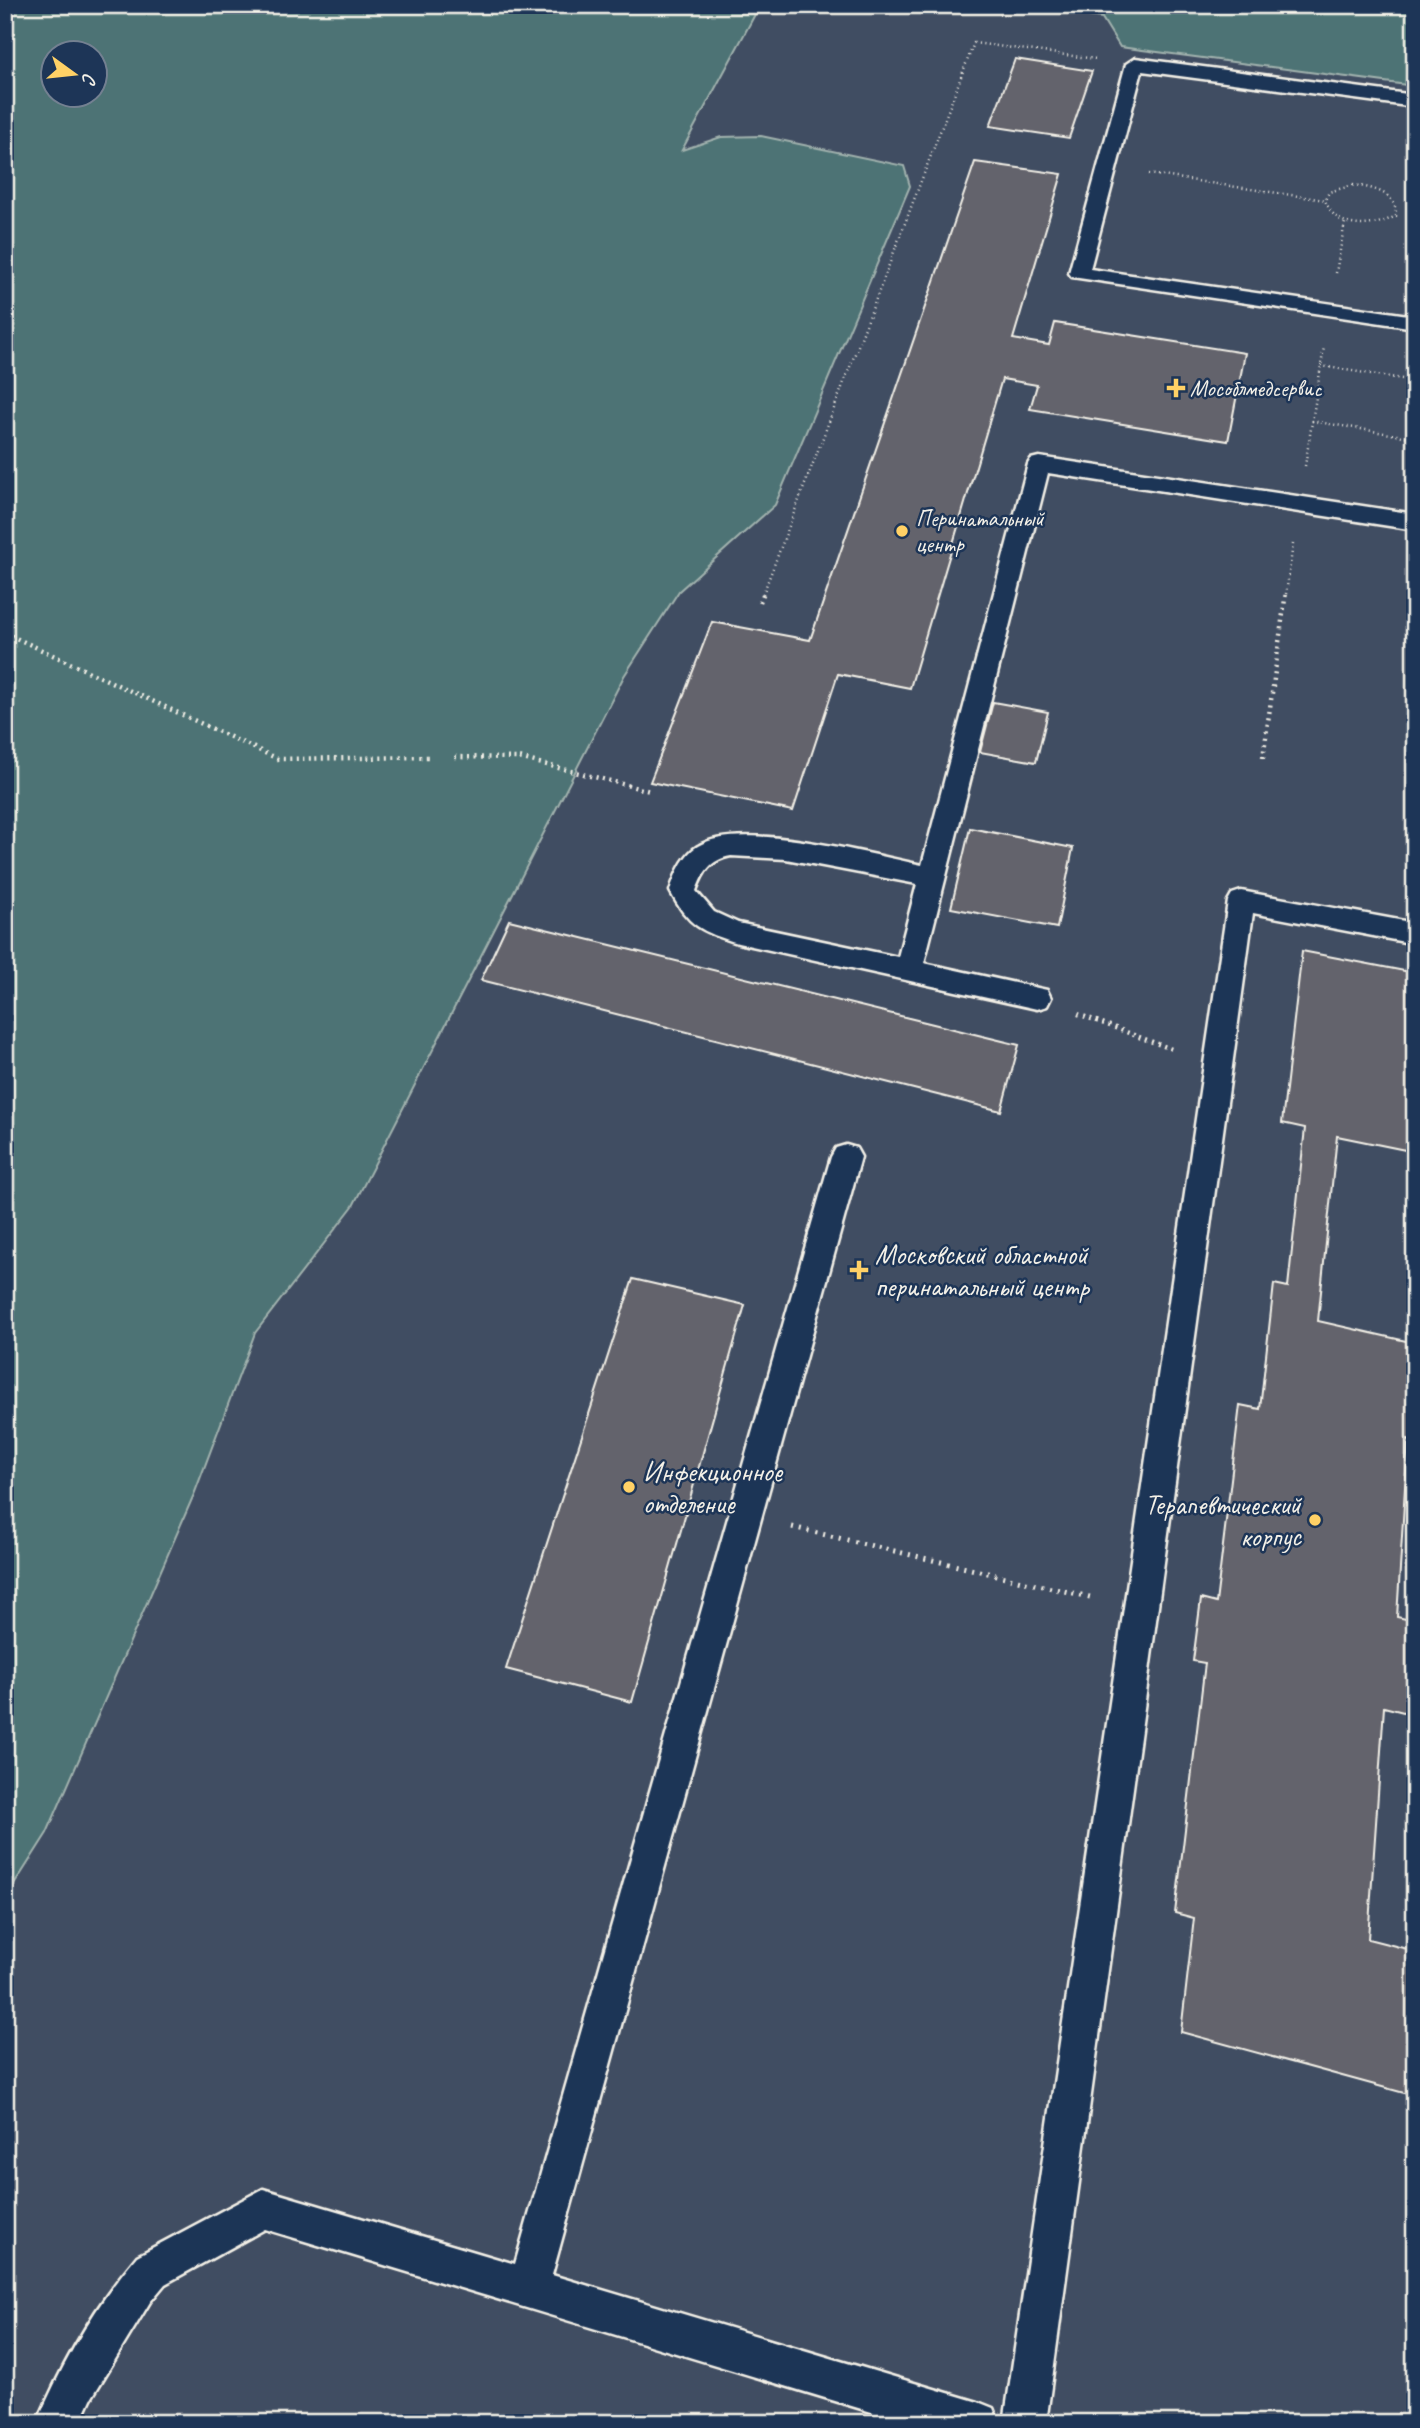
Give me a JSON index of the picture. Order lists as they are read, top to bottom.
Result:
{
  "places": {
    "health": ["Мособлмедсервис", "Московский областной перинатальный центр"],
    "other": ["Перинатальный центр", "Инфекционное отделение", "Терапевтический корпус"]
  },
  "north": "right"
}
